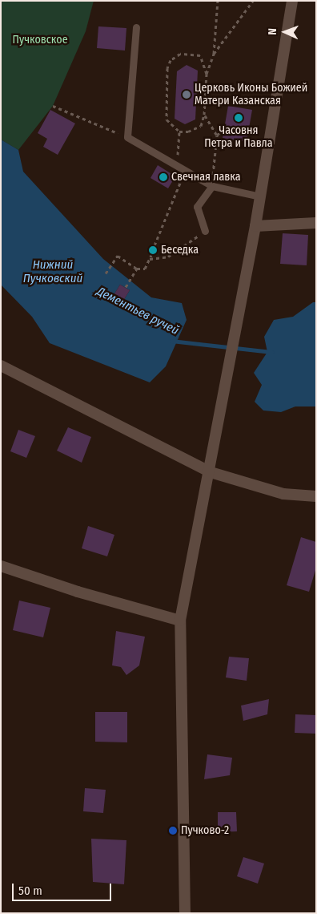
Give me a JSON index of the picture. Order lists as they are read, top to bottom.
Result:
{
  "water": ["Нижний Пучковский", "Дементьев ручей"],
  "parks": ["Пучковское"],
  "places": [
    "Церковь Иконы Божией Матери Казанская",
    "Часовня Петра и Павла",
    "Свечная лавка",
    "Беседка",
    "Пучково-2"
  ],
  "scale_bar": "50 m",
  "north": "left"
}
